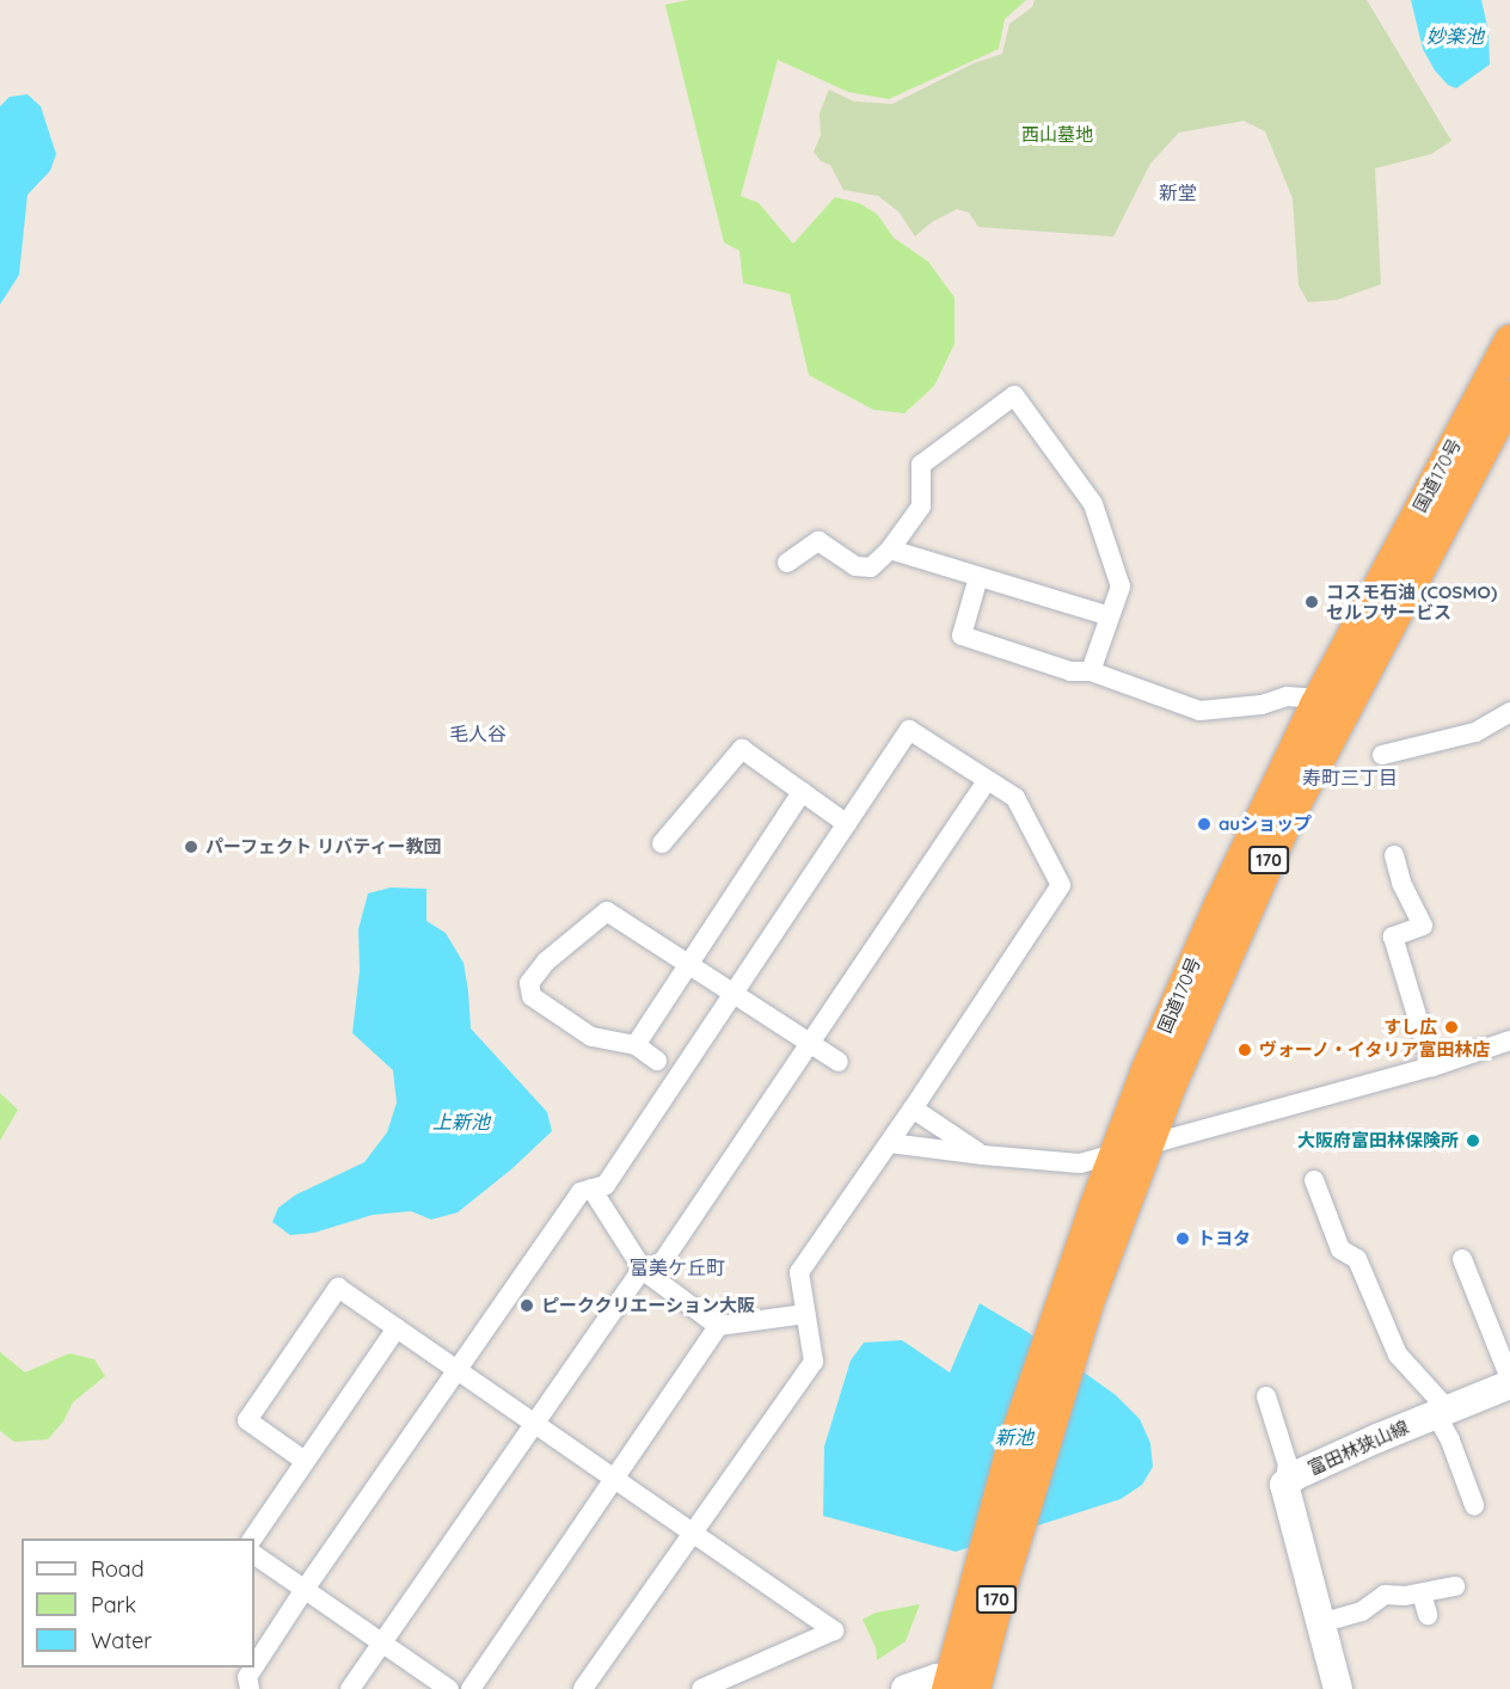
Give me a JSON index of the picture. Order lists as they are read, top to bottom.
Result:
{
  "streets": {
    "highway": ["国道170号", "170"],
    "main road": ["富田林狭山線"]
  },
  "districts": [
    "新堂",
    "毛人谷",
    "寿町三丁目",
    "富美ケ丘町"
  ],
  "water": ["妙楽池", "上新池", "新池"],
  "parks": ["西山墓地"],
  "places": [
    "コスモ石油 (COSMO) セルフサービス",
    "auショップ",
    "パーフェクト リバティー教団",
    "すし広",
    "ヴォーノ・イタリア富田林店",
    "大阪府富田林保険所",
    "トヨタ",
    "ピーククリエーション大阪"
  ],
  "legend": ["Road", "Park", "Water"]
}
